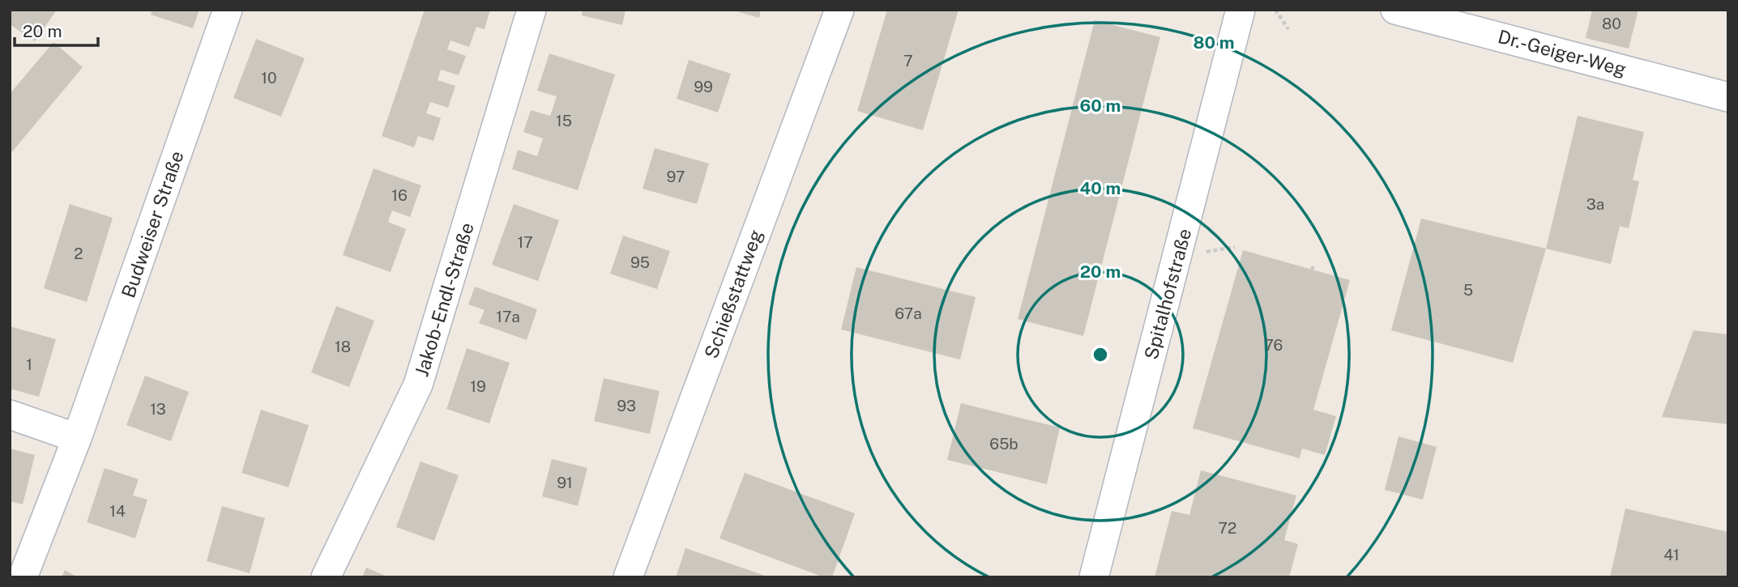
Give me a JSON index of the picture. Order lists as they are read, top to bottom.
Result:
{
  "streets": {
    "street": [
      "Dr.-Geiger-Weg",
      "Budweiser Straße",
      "Schießstattweg",
      "Spitalhofstraße",
      "Jakob-Endl-Straße"
    ]
  },
  "house_numbers": [
    "80",
    "7",
    "10",
    "99",
    "15",
    "97",
    "16",
    "3a",
    "17",
    "2",
    "95",
    "5",
    "67a",
    "17a",
    "76",
    "18",
    "1",
    "19",
    "93",
    "13",
    "65b",
    "91",
    "14",
    "72",
    "41"
  ],
  "scale_bar": "20 m",
  "rings": [
    "80 m",
    "60 m",
    "40 m",
    "20 m"
  ]
}
